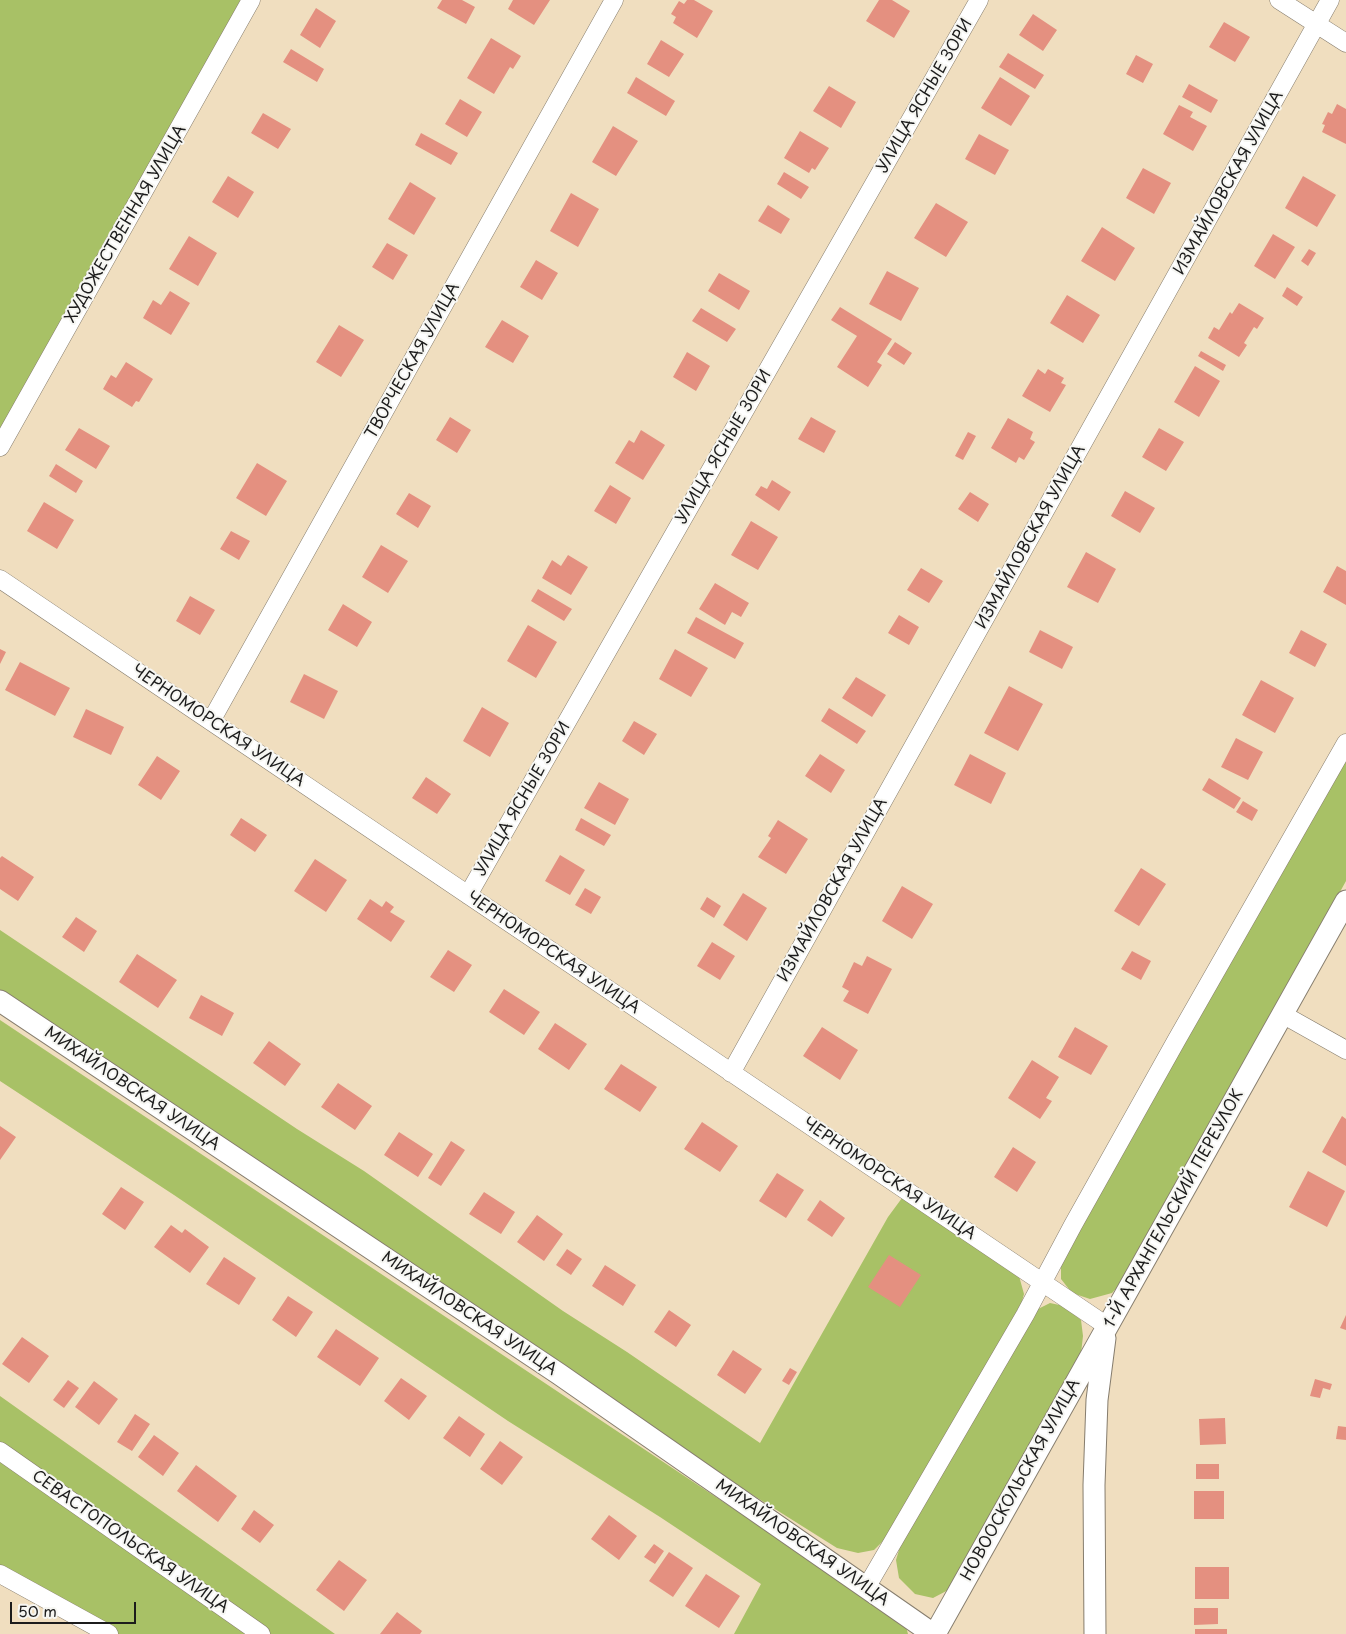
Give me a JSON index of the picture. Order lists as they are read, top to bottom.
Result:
{
  "streets": {
    "street": [
      "УЛИЦА ЯСНЫЕ ЗОРИ",
      "ИЗМАЙЛОВСКАЯ УЛИЦА",
      "ХУДОЖЕСТВЕННАЯ УЛИЦА",
      "ТВОРЧЕСКАЯ УЛИЦА",
      "ЧЕРНОМОРСКАЯ УЛИЦА",
      "МИХАЙЛОВСКАЯ УЛИЦА",
      "1-Й АРХАНГЕЛЬСКИЙ ПЕРЕУЛОК",
      "НОВООСКОЛЬСКАЯ УЛИЦА",
      "СЕВАСТОПОЛЬСКАЯ УЛИЦА"
    ]
  },
  "crossings": [
    ["УЛИЦА ЯСНЫЕ ЗОРИ", "ЧЕРНОМОРСКАЯ УЛИЦА"],
    ["ИЗМАЙЛОВСКАЯ УЛИЦА", "ЧЕРНОМОРСКАЯ УЛИЦА"],
    ["ТВОРЧЕСКАЯ УЛИЦА", "ЧЕРНОМОРСКАЯ УЛИЦА"],
    ["ЧЕРНОМОРСКАЯ УЛИЦА", "1-Й АРХАНГЕЛЬСКИЙ ПЕРЕУЛОК"],
    ["ЧЕРНОМОРСКАЯ УЛИЦА", "НОВООСКОЛЬСКАЯ УЛИЦА"],
    ["МИХАЙЛОВСКАЯ УЛИЦА", "НОВООСКОЛЬСКАЯ УЛИЦА"],
    ["1-Й АРХАНГЕЛЬСКИЙ ПЕРЕУЛОК", "НОВООСКОЛЬСКАЯ УЛИЦА"]
  ],
  "scale_bar": "50 m"
}
